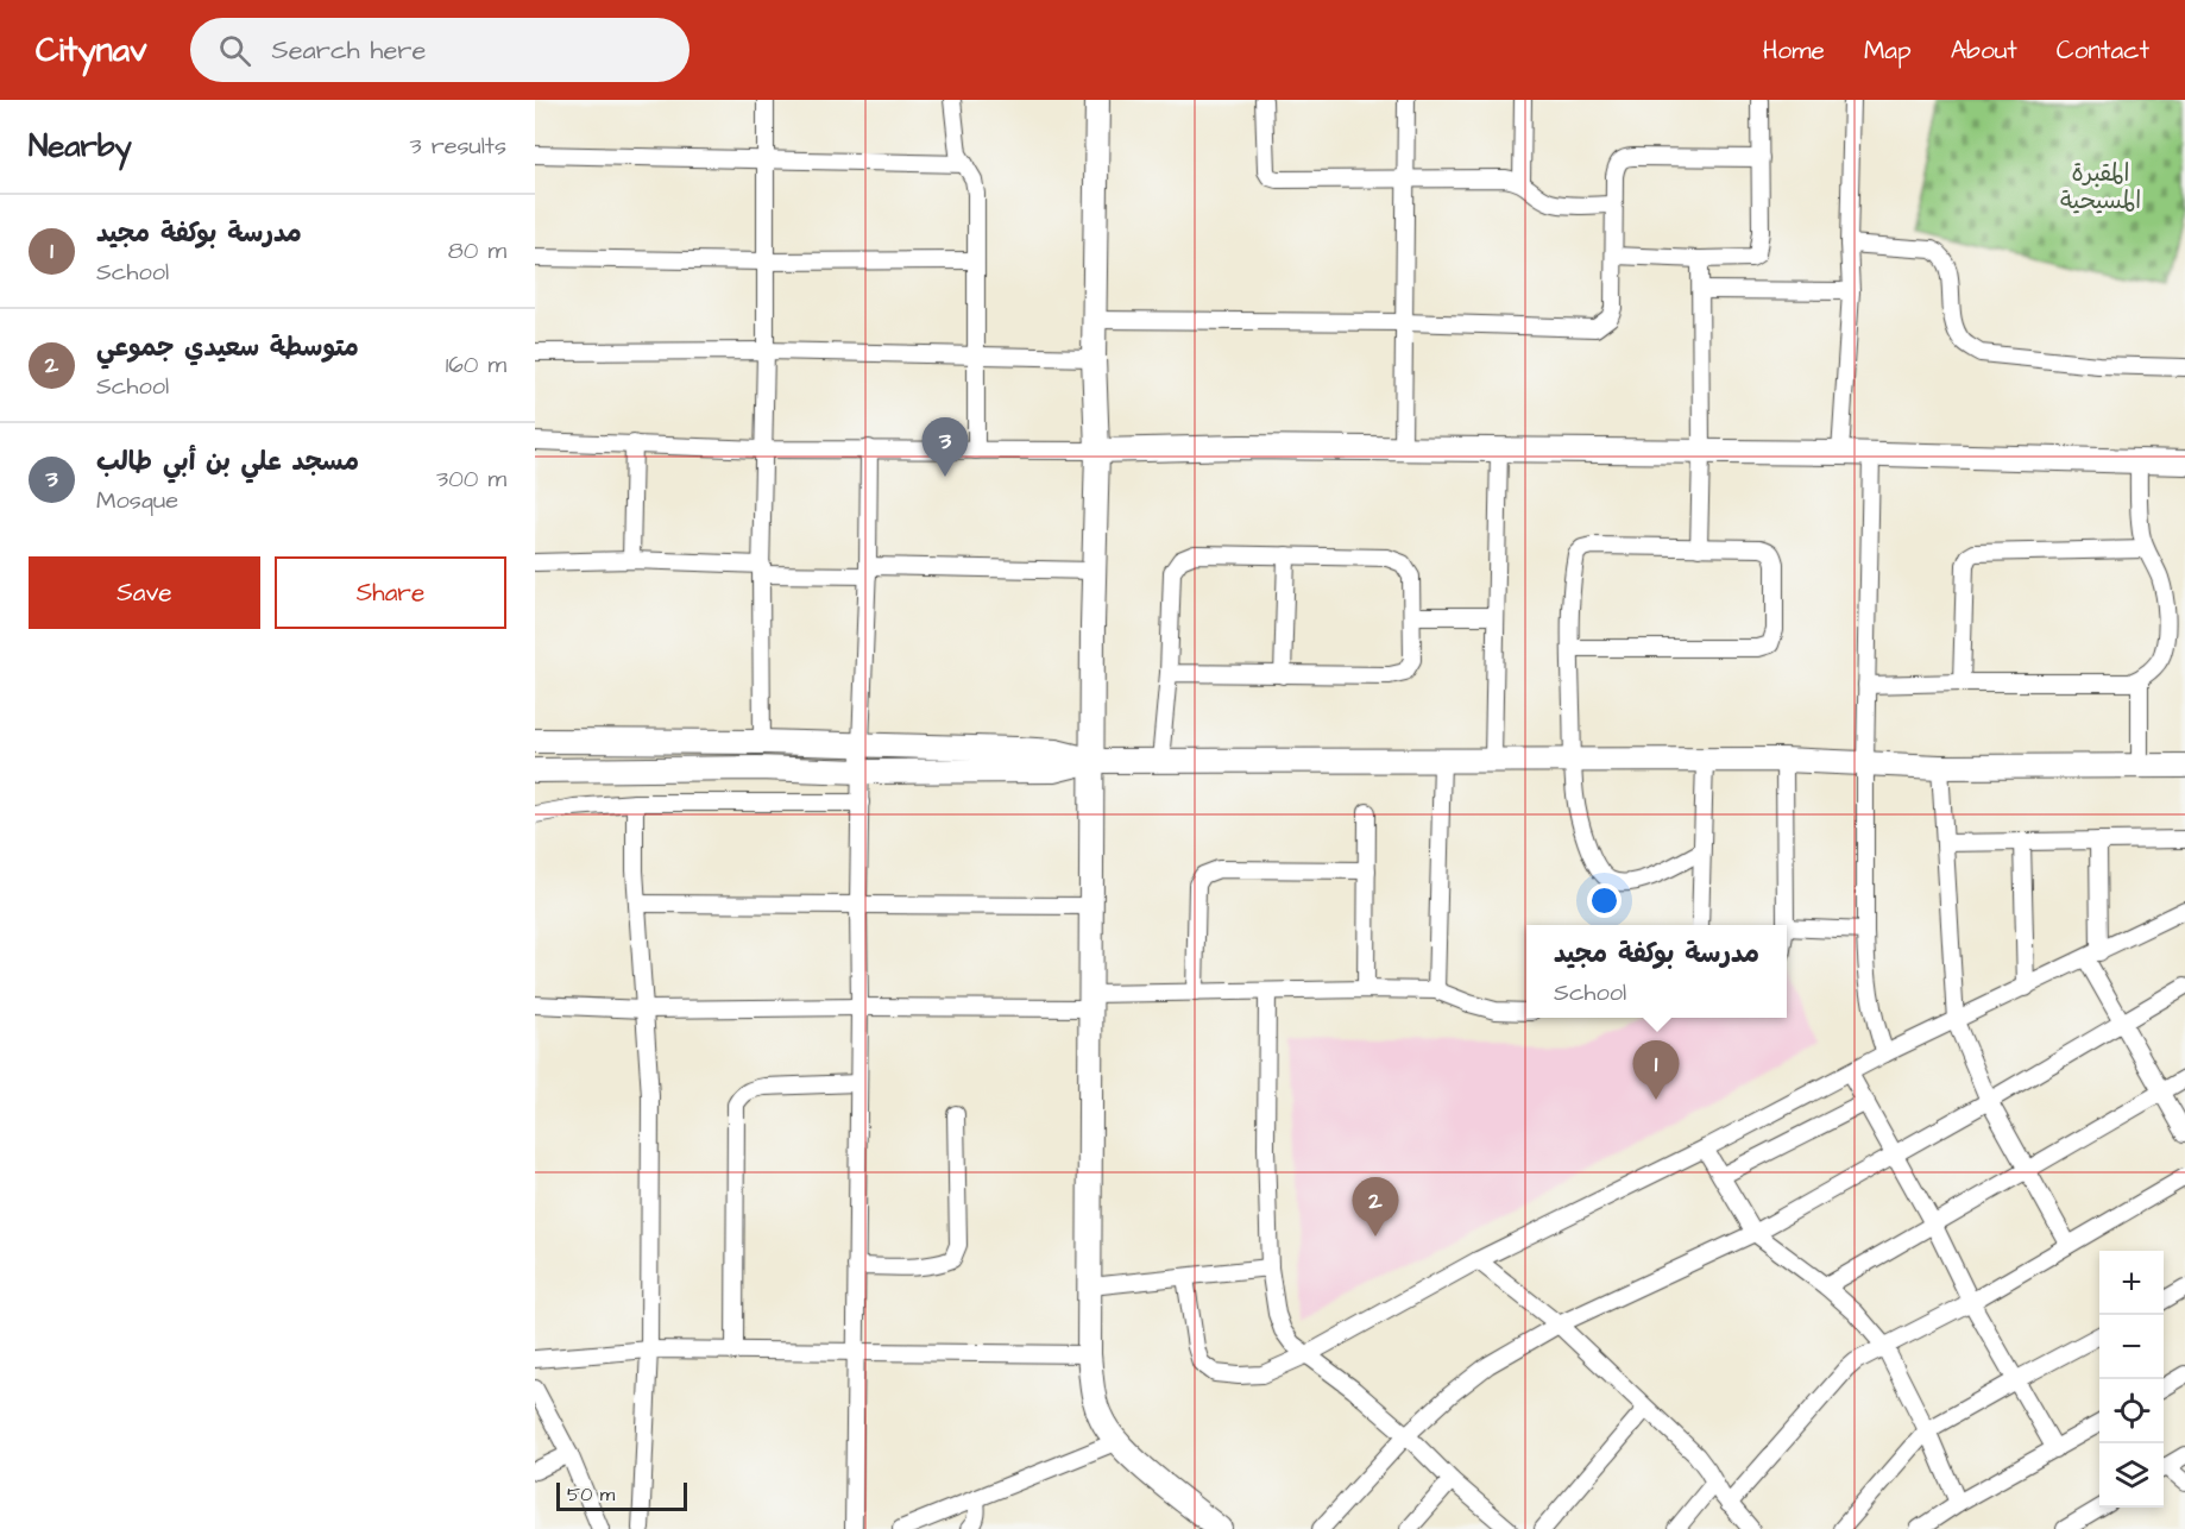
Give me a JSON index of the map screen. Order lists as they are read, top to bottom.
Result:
{
  "parks": ["المقبرة المسيحية"],
  "scale_bar": "50 m",
  "page": {
    "header": "Citynav",
    "search": "Search here",
    "nav": [
      "Home",
      "Map",
      "About",
      "Contact"
    ],
    "heading": ["Nearby", "3 results"],
    "list": [
      {
        "mark": "1",
        "name": "مدرسة بوكفة مجيد",
        "note": "School",
        "value": "80 m"
      },
      {
        "mark": "2",
        "name": "متوسطة سعيدي جموعي",
        "note": "School",
        "value": "160 m"
      },
      {
        "mark": "3",
        "name": "مسجد علي بن أبي طالب",
        "note": "Mosque",
        "value": "300 m"
      }
    ],
    "pins": ["3", "1", "2"],
    "buttons": ["Save", "Share"],
    "popup": ["مدرسة بوكفة مجيد", "School"],
    "map_buttons": ["+", "−"],
    "scale": "50 m"
  }
}
